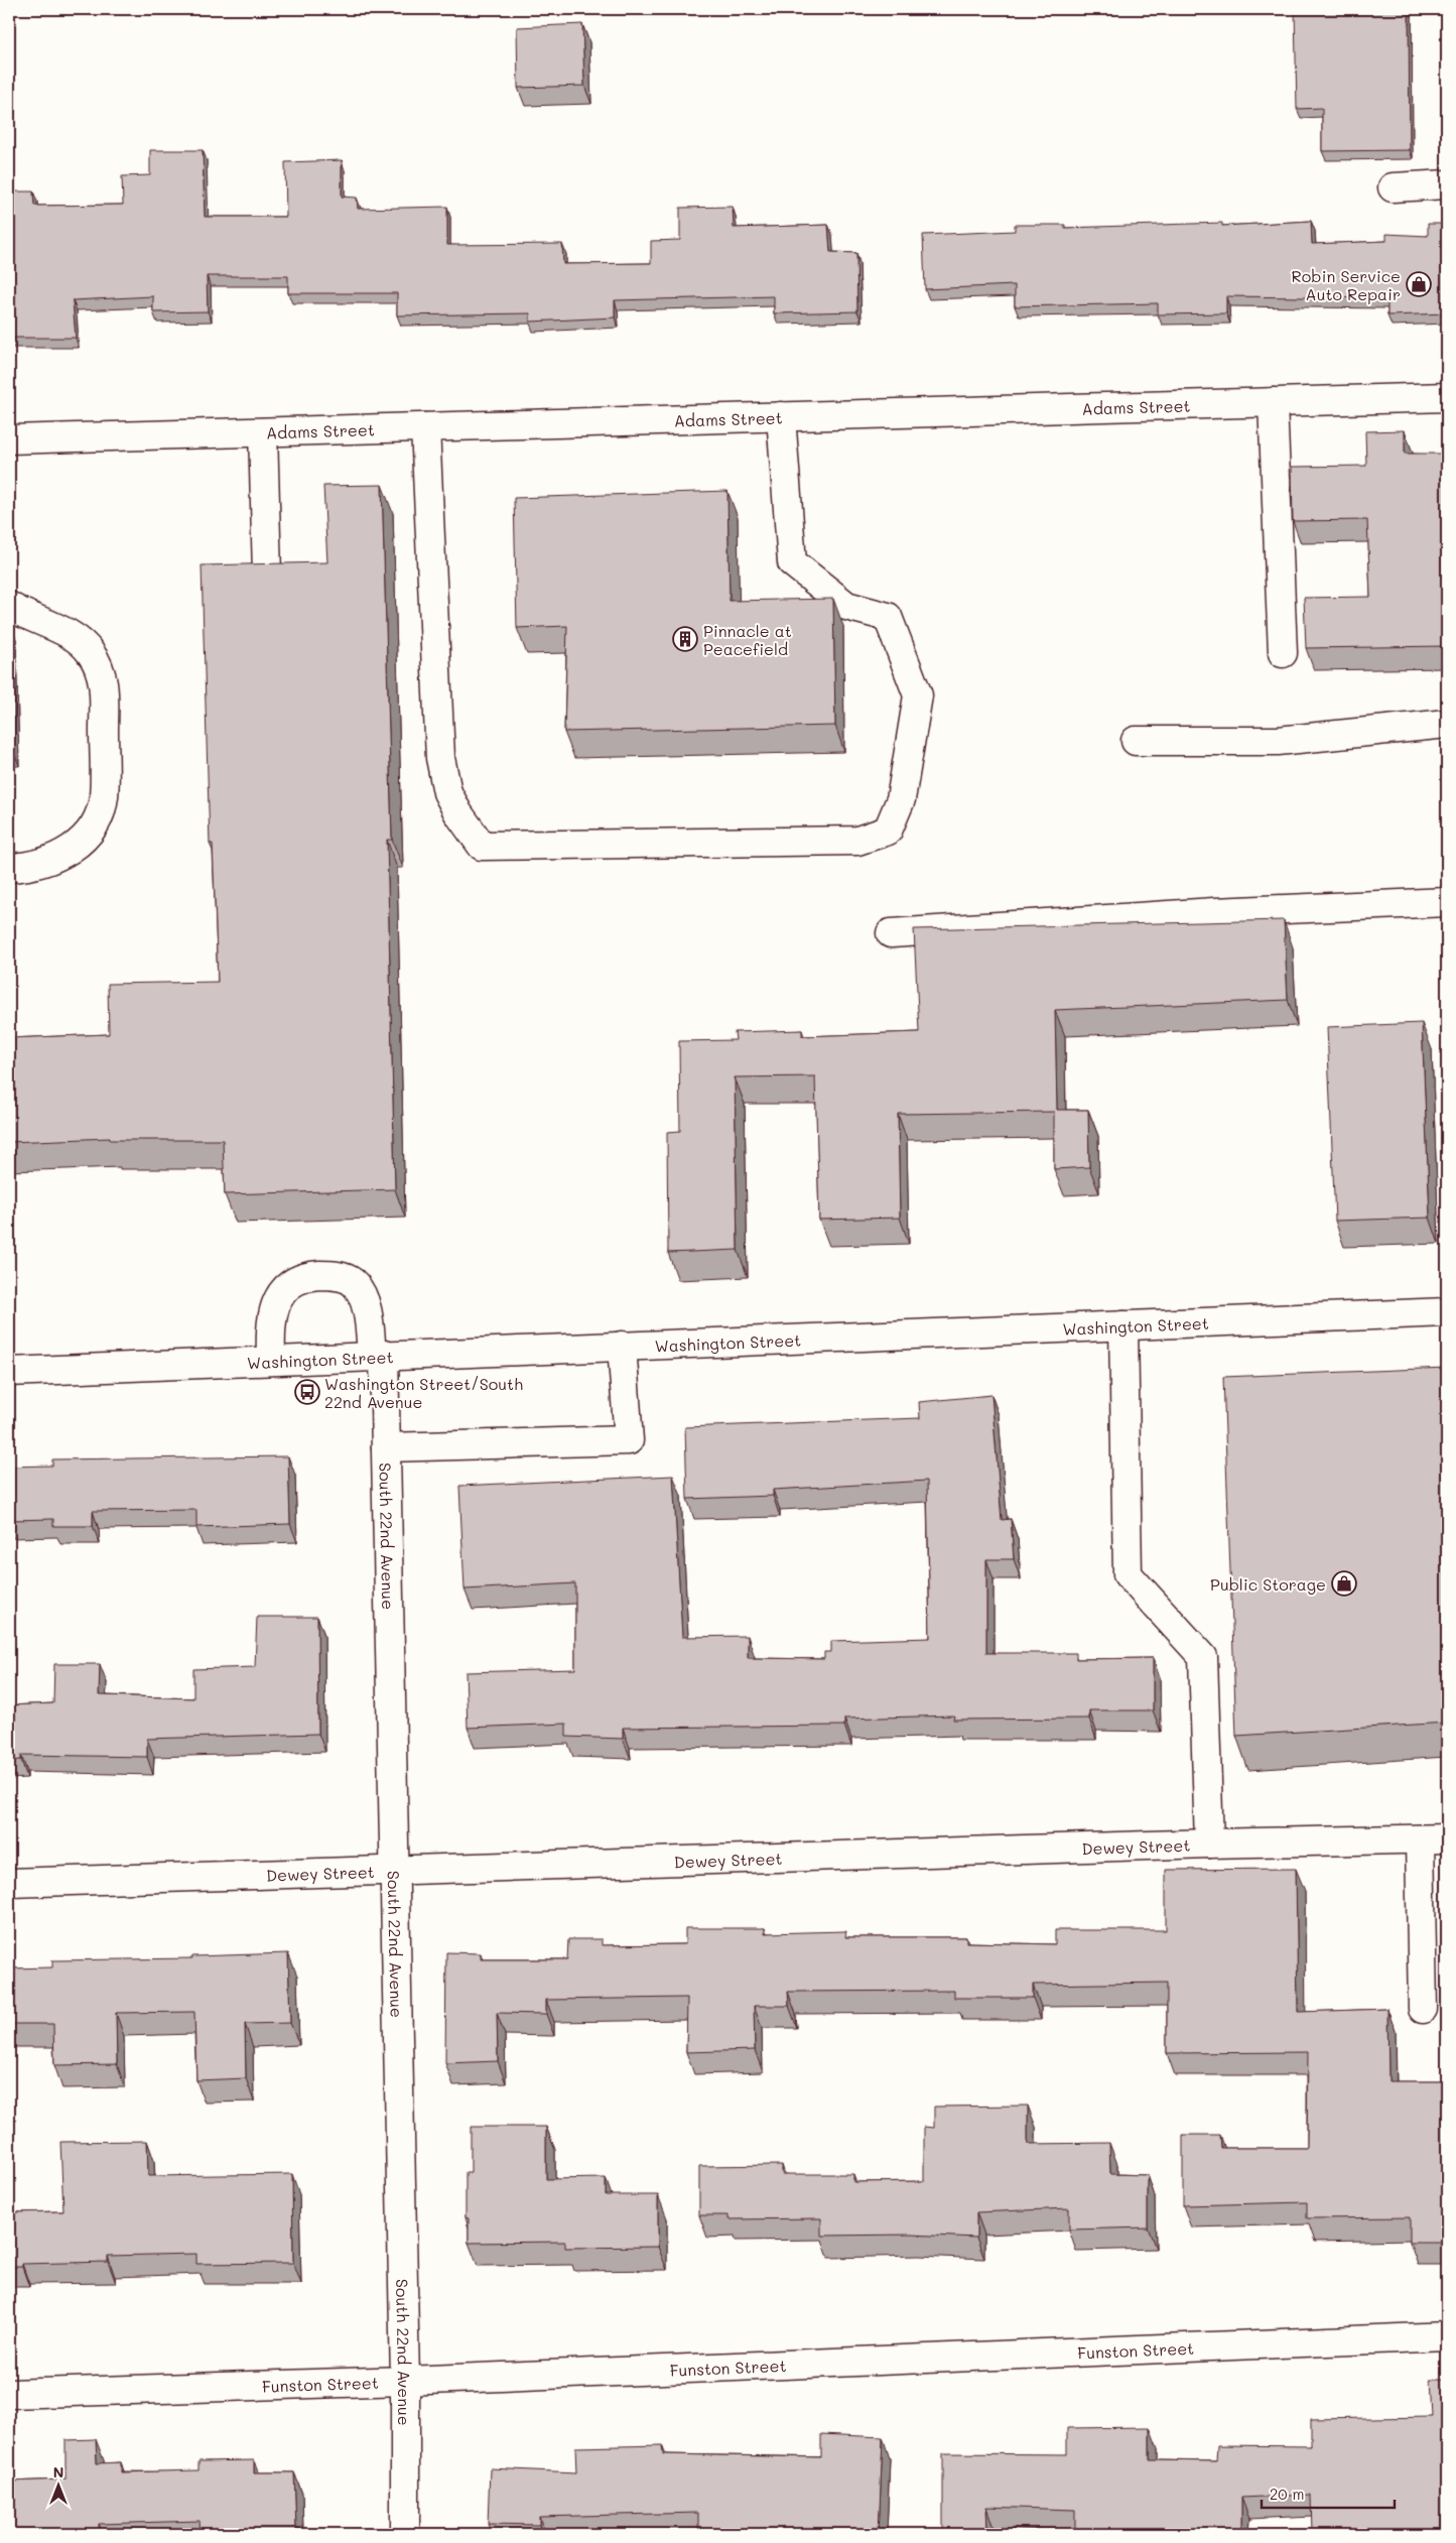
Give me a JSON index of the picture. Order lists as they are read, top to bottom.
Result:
{
  "streets": {
    "street": [
      "Adams Street",
      "Washington Street",
      "South 22nd Avenue",
      "Dewey Street",
      "Funston Street"
    ]
  },
  "crossings": [
    ["Washington Street", "South 22nd Avenue"],
    ["South 22nd Avenue", "Dewey Street"],
    ["South 22nd Avenue", "Funston Street"]
  ],
  "places": {
    "shop": ["Robin Service Auto Repair", "Public Storage"],
    "building": ["Pinnacle at Peacefield"],
    "bus stop": ["Washington Street/South 22nd Avenue"]
  },
  "scale_bar": "20 m",
  "north": "top"
}
